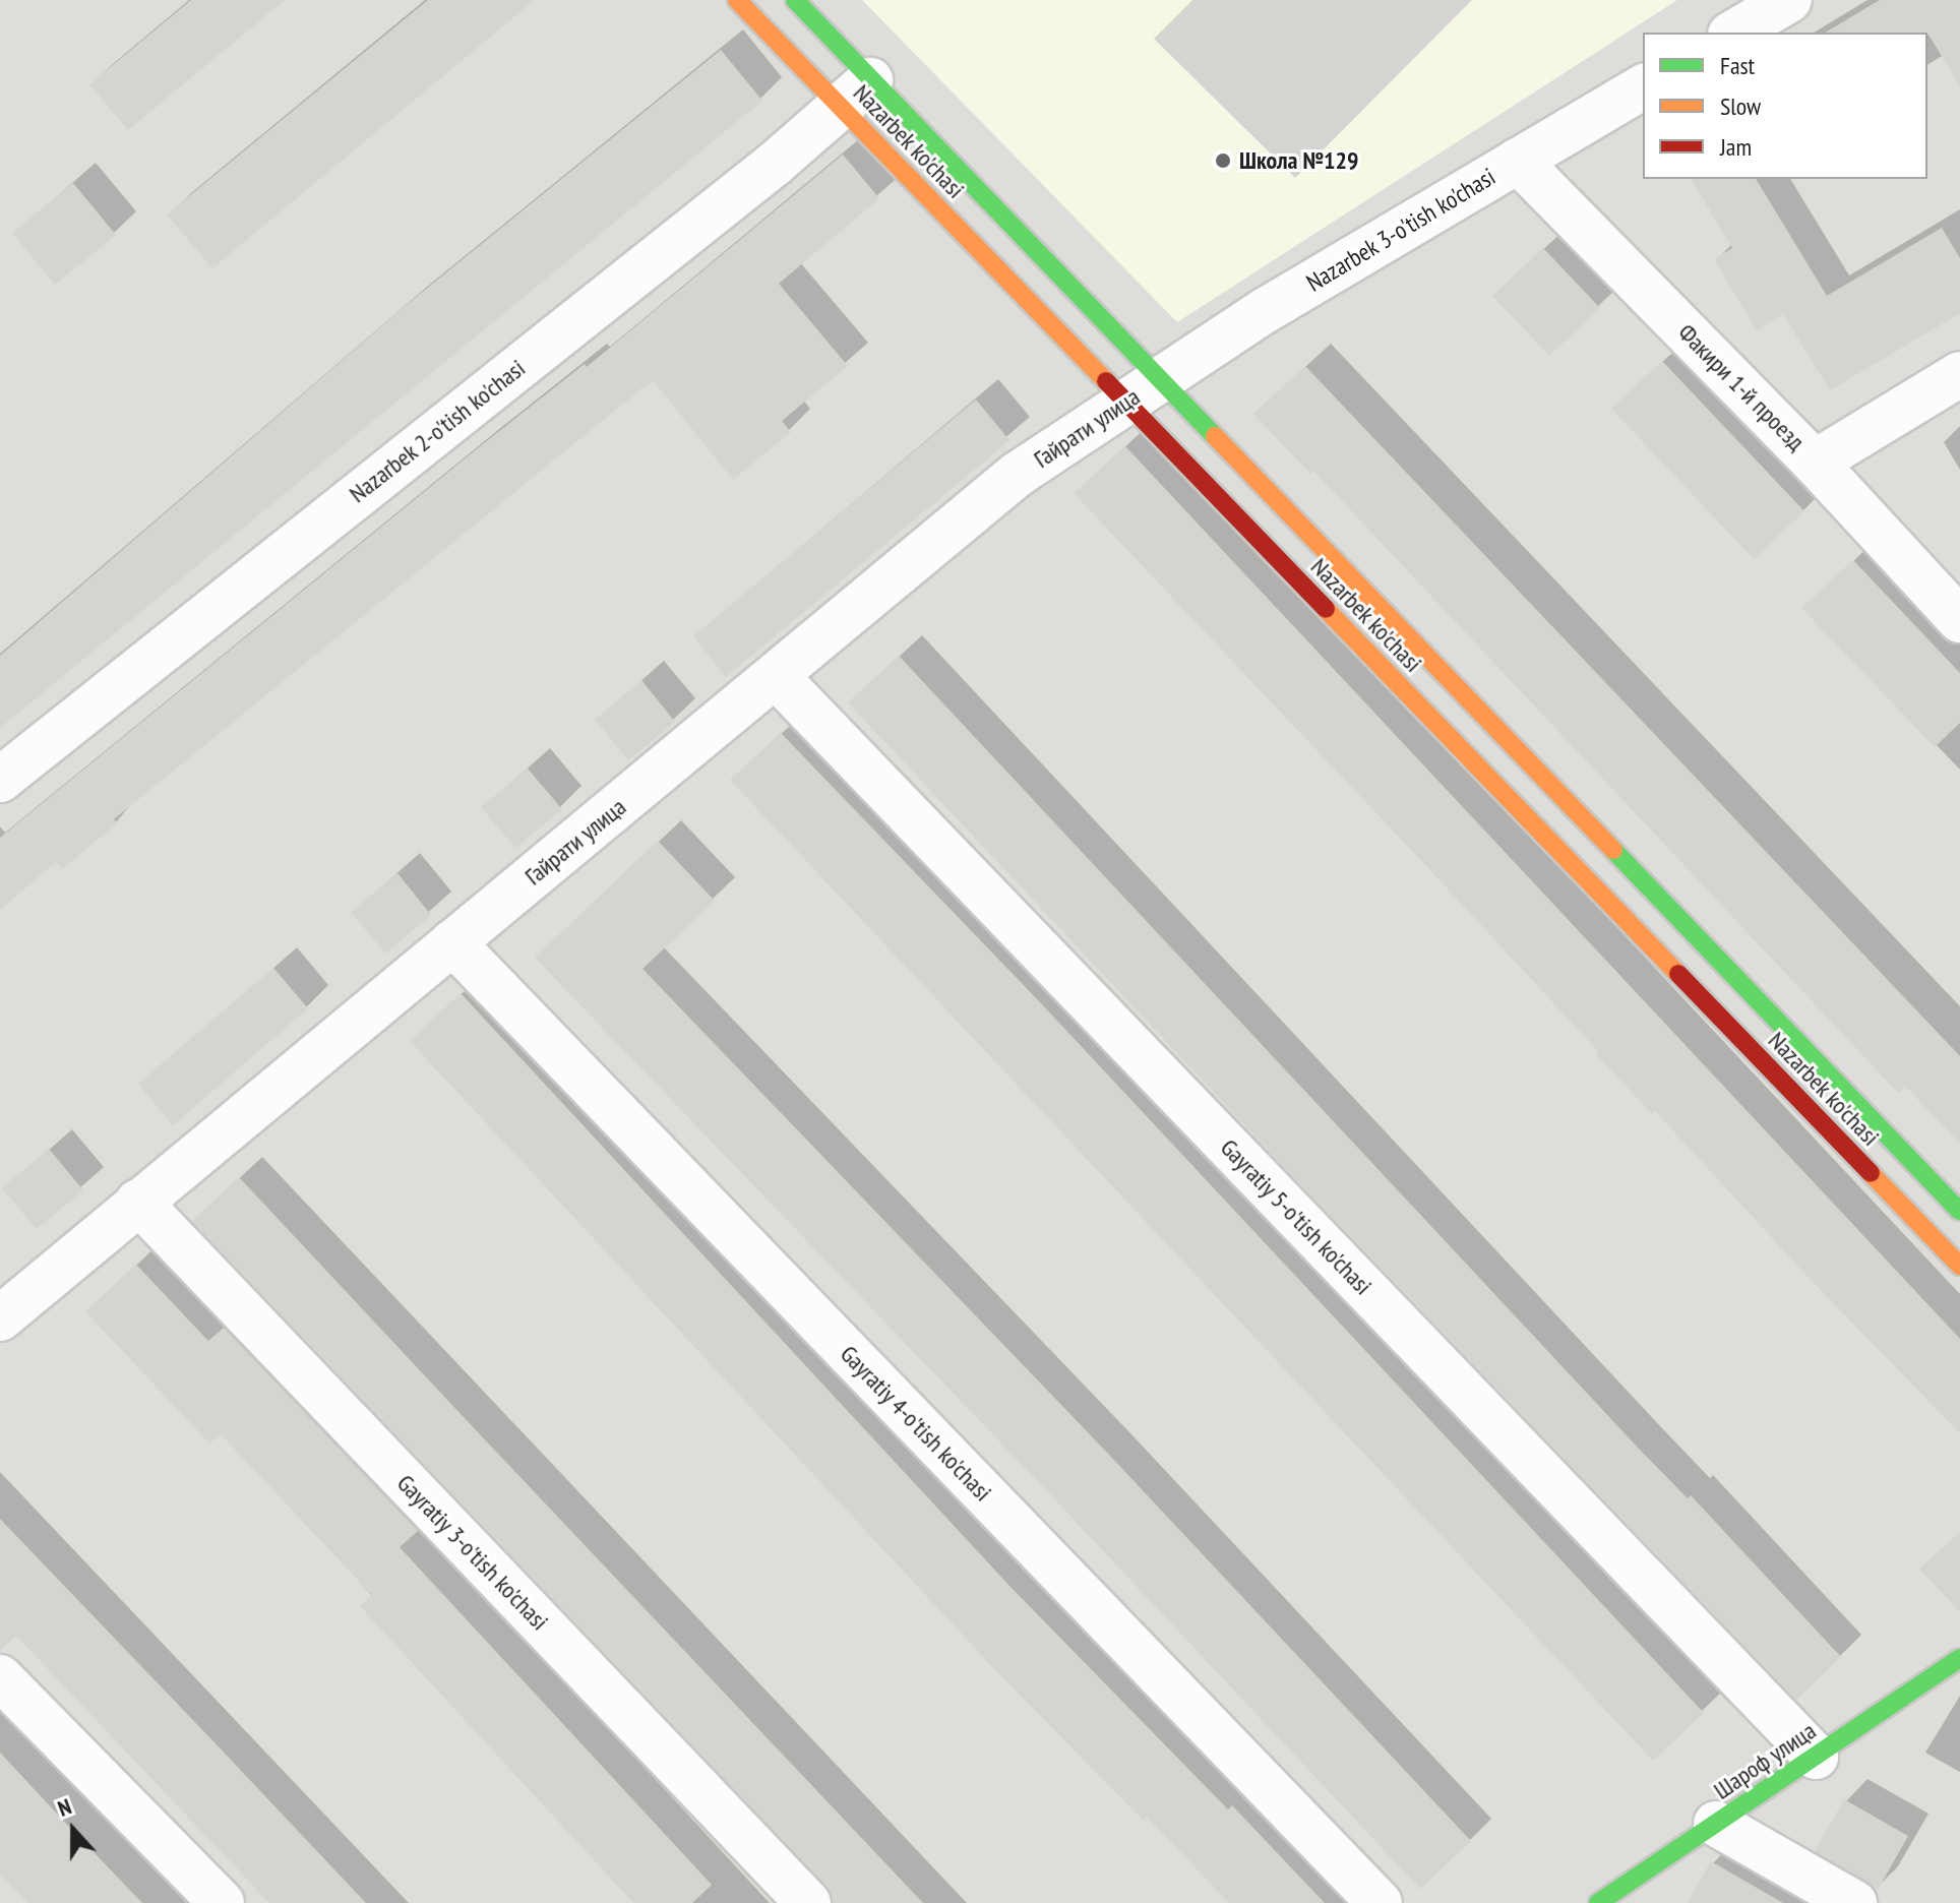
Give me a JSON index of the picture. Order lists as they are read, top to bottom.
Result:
{
  "streets": {
    "main road": ["Nazarbek ko'chasi", "Шароф улица"],
    "street": [
      "Nazarbek 3-o'tish ko'chasi",
      "Факири 1-й проезд",
      "Гайрати улица",
      "Nazarbek 2-o'tish ko'chasi",
      "Gayratiy 5-o'tish ko'chasi",
      "Gayratiy 4-o'tish ko'chasi",
      "Gayratiy 3-o'tish ko'chasi"
    ]
  },
  "crossings": [
    ["Nazarbek ko'chasi", "Nazarbek 3-o'tish ko'chasi"],
    ["Nazarbek ko'chasi", "Гайрати улица"],
    ["Nazarbek ko'chasi", "Nazarbek 2-o'tish ko'chasi"],
    ["Nazarbek 3-o'tish ko'chasi", "Факири 1-й проезд"],
    ["Nazarbek 3-o'tish ko'chasi", "Гайрати улица"],
    ["Гайрати улица", "Gayratiy 5-o'tish ko'chasi"],
    ["Гайрати улица", "Gayratiy 4-o'tish ko'chasi"],
    ["Гайрати улица", "Gayratiy 3-o'tish ko'chasi"],
    ["Gayratiy 5-o'tish ko'chasi", "Шароф улица"]
  ],
  "places": ["Школа №129"],
  "legend": ["Fast", "Slow", "Jam"],
  "north": "top"
}
